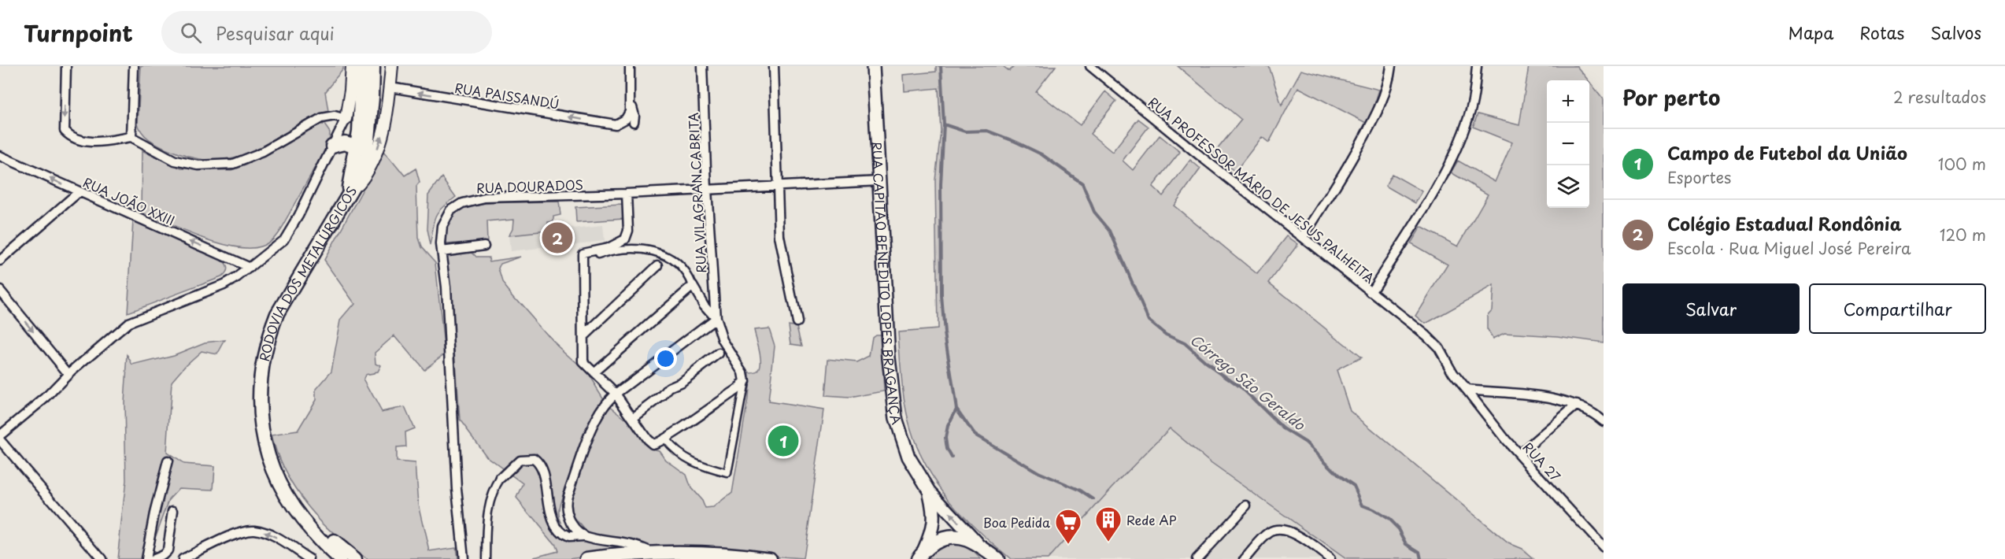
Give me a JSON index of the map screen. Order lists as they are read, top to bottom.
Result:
{
  "streets": {
    "main road": ["RODOVIA DOS METALÚRGICOS", "RUA CAPITÃO BENEDITO LOPES BRAGANÇA"],
    "street": [
      "RUA PAISSANDÚ",
      "RUA DOURADOS",
      "RUA PROFESSOR MÁRIO DE JESUS PALHEITA",
      "RUA VILAGRAN CABRITA",
      "RUA JOÃO XXIII",
      "RUA 27"
    ]
  },
  "crossings": [
    ["RUA DOURADOS", "RUA VILAGRAN CABRITA"],
    ["RUA DOURADOS", "RUA CAPITÃO BENEDITO LOPES BRAGANÇA"],
    ["RUA PROFESSOR MÁRIO DE JESUS PALHEITA", "RUA 27"]
  ],
  "one_way": ["RUA PAISSANDÚ", "RUA JOÃO XXIII"],
  "water": ["Córrego São Geraldo"],
  "places": {
    "building": ["Rede AP"],
    "supermarket": ["Boa Pedida"]
  },
  "page": {
    "header": "Turnpoint",
    "search": "Pesquisar aqui",
    "nav": ["Mapa", "Rotas", "Salvos"],
    "heading": ["Por perto", "2 resultados"],
    "map_buttons": ["+", "−"],
    "list": [
      {
        "mark": "1",
        "name": "Campo de Futebol da União",
        "note": "Esportes",
        "value": "100 m"
      },
      {
        "mark": "2",
        "name": "Colégio Estadual Rondônia",
        "note": "Escola · Rua Miguel José Pereira",
        "value": "120 m"
      }
    ],
    "pins": ["2", "1"],
    "buttons": ["Salvar", "Compartilhar"]
  }
}
